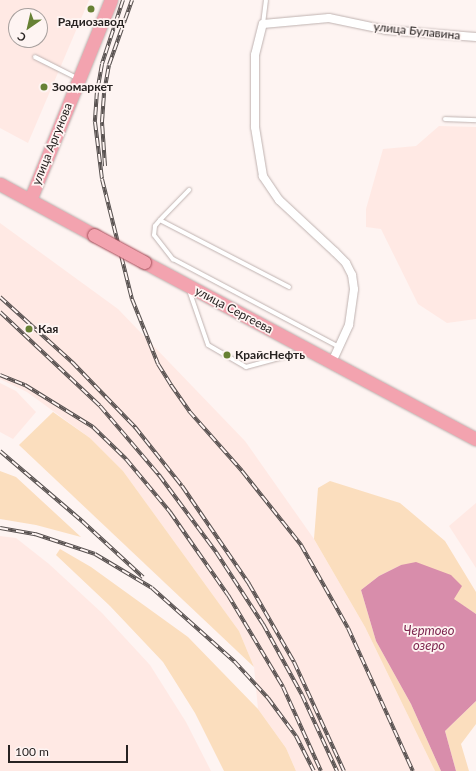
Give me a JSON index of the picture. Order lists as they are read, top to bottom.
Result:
{
  "streets": {
    "main road": ["улица Аргунова", "улица Сергеева"],
    "street": ["улица Булавина"]
  },
  "crossings": [
    ["улица Аргунова", "улица Сергеева"]
  ],
  "water": ["Чертово озеро"],
  "places": [
    "Радиозавод",
    "Зоомаркет",
    "Кая",
    "КрайсНефть"
  ],
  "scale_bar": "100 m",
  "north": "bottom left"
}
